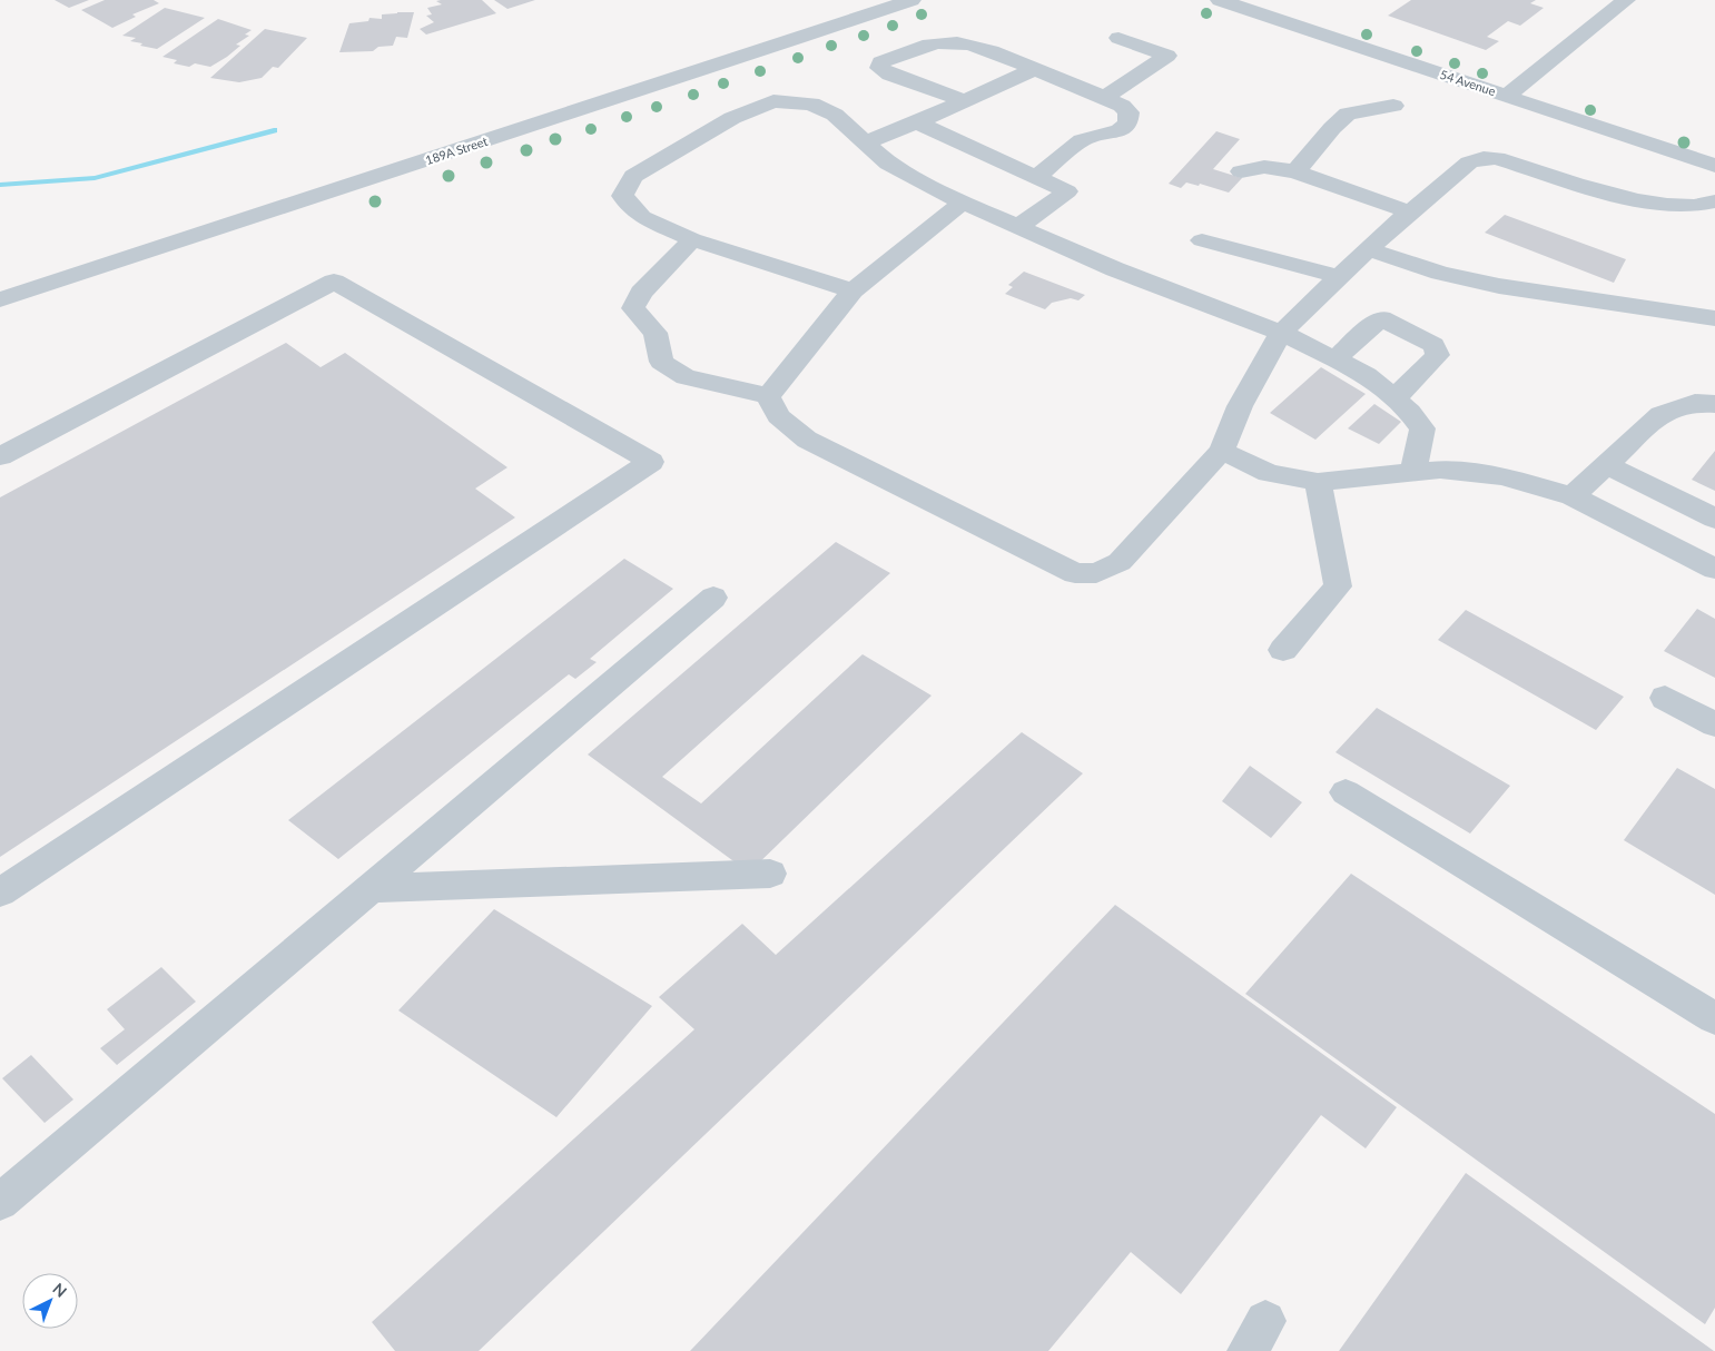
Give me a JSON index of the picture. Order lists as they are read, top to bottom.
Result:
{
  "streets": {
    "street": ["54 Avenue", "189A Street"]
  },
  "north": "top right"
}
